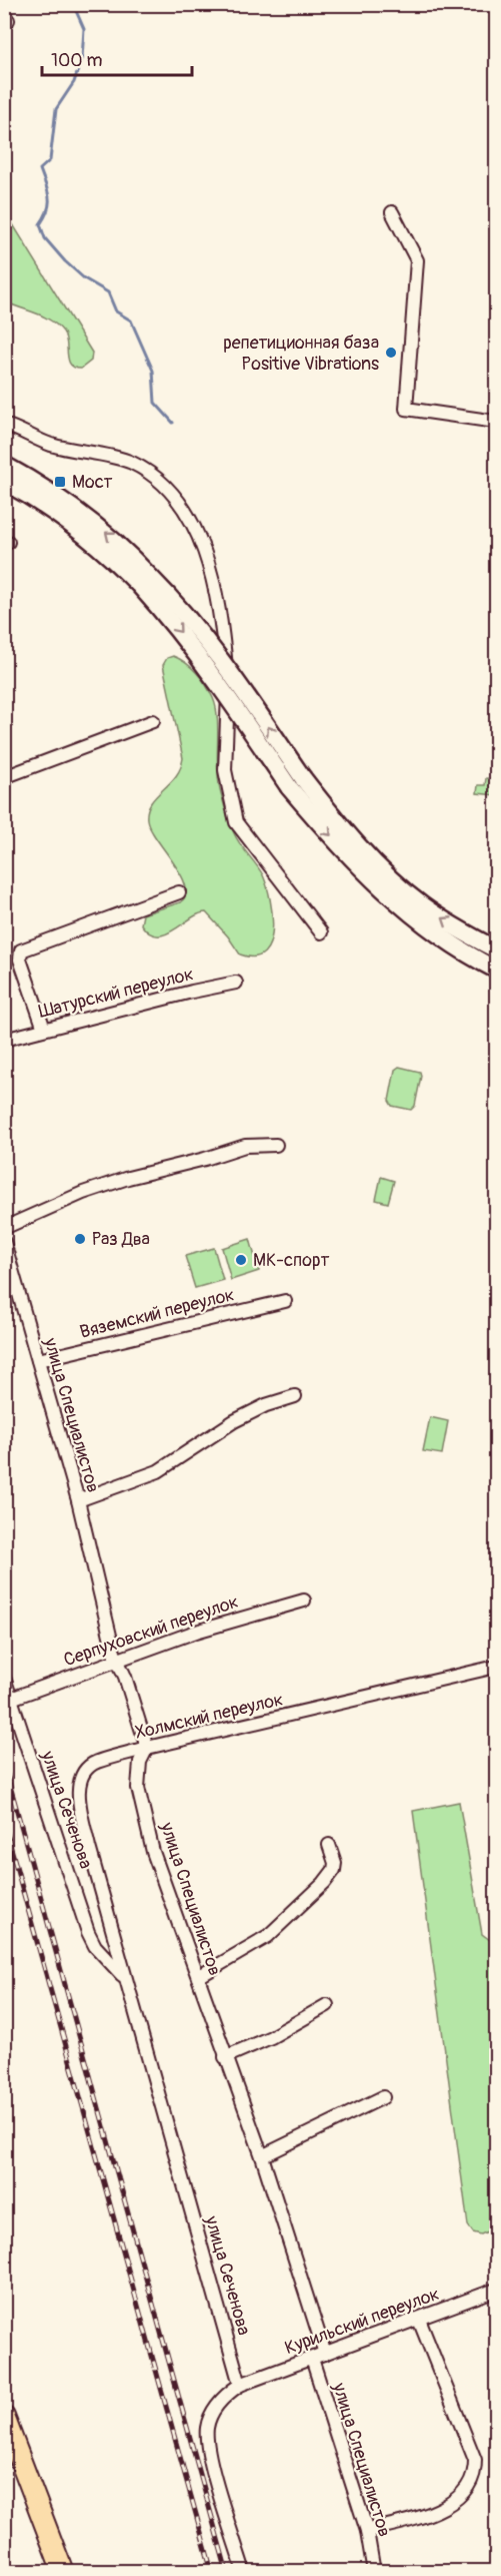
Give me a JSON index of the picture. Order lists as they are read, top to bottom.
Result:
{
  "streets": {
    "street": [
      "Шатурский переулок",
      "Вяземский переулок",
      "улица Специалистов",
      "Серпуховский переулок",
      "Холмский переулок",
      "улица Сеченова",
      "Курильский переулок"
    ]
  },
  "crossings": [
    ["Вяземский переулок", "улица Специалистов"],
    ["улица Специалистов", "Серпуховский переулок"],
    ["улица Специалистов", "Холмский переулок"],
    ["улица Специалистов", "Курильский переулок"],
    ["Серпуховский переулок", "улица Сеченова"],
    ["Холмский переулок", "улица Сеченова"],
    ["улица Сеченова", "Курильский переулок"]
  ],
  "places": {
    "other": ["репетиционная база Positive Vibrations", "Раз Два", "МК-спорт"],
    "transit": ["Мост"]
  },
  "scale_bar": "100 m"
}
